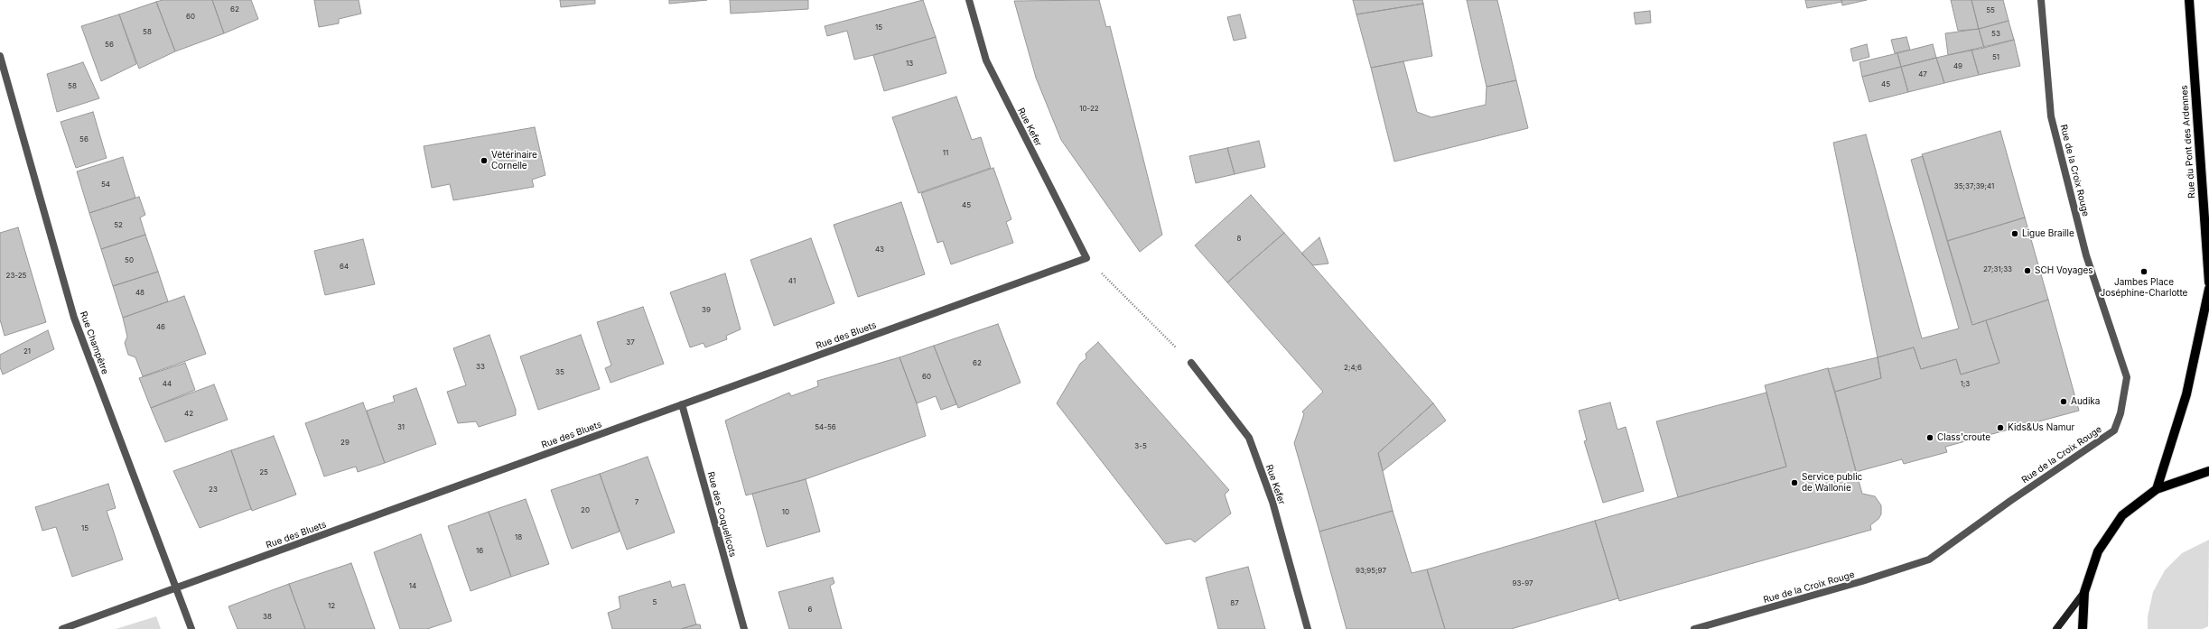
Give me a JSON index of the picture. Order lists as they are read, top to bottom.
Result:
{
  "streets": {
    "main road": ["Rue du Pont des Ardennes"],
    "street": [
      "Rue Kefer",
      "Rue de la Croix Rouge",
      "Rue des Bluets",
      "Rue Champêtre",
      "Rue des Coquelicots"
    ]
  },
  "crossings": [
    ["Rue Kefer", "Rue des Bluets"],
    ["Rue des Bluets", "Rue Champêtre"],
    ["Rue des Bluets", "Rue des Coquelicots"]
  ],
  "places": [
    "Vétérinaire Cornelle",
    "Ligue Braille",
    "SCH Voyages",
    "Jambes Place Joséphine-Charlotte",
    "Audika",
    "Kids&Us Namur",
    "Class'croute",
    "Service public de Wallonie"
  ],
  "house_numbers": [
    "62",
    "55",
    "60",
    "15",
    "58",
    "53",
    "56",
    "51",
    "13",
    "49",
    "47",
    "45",
    "58",
    "10-22",
    "56",
    "11",
    "54",
    "35;37;39;41",
    "45",
    "52",
    "8",
    "43",
    "50",
    "64",
    "27;31;33",
    "23-25",
    "41",
    "48",
    "39",
    "46",
    "37",
    "21",
    "62",
    "33",
    "2;4;6",
    "35",
    "60",
    "44",
    "1;3",
    "42",
    "31",
    "54-56",
    "29",
    "3-5",
    "25",
    "23",
    "7",
    "20",
    "10",
    "15",
    "18",
    "16",
    "93;95;97",
    "93-97",
    "14",
    "5",
    "87",
    "12",
    "6",
    "38"
  ]
}
